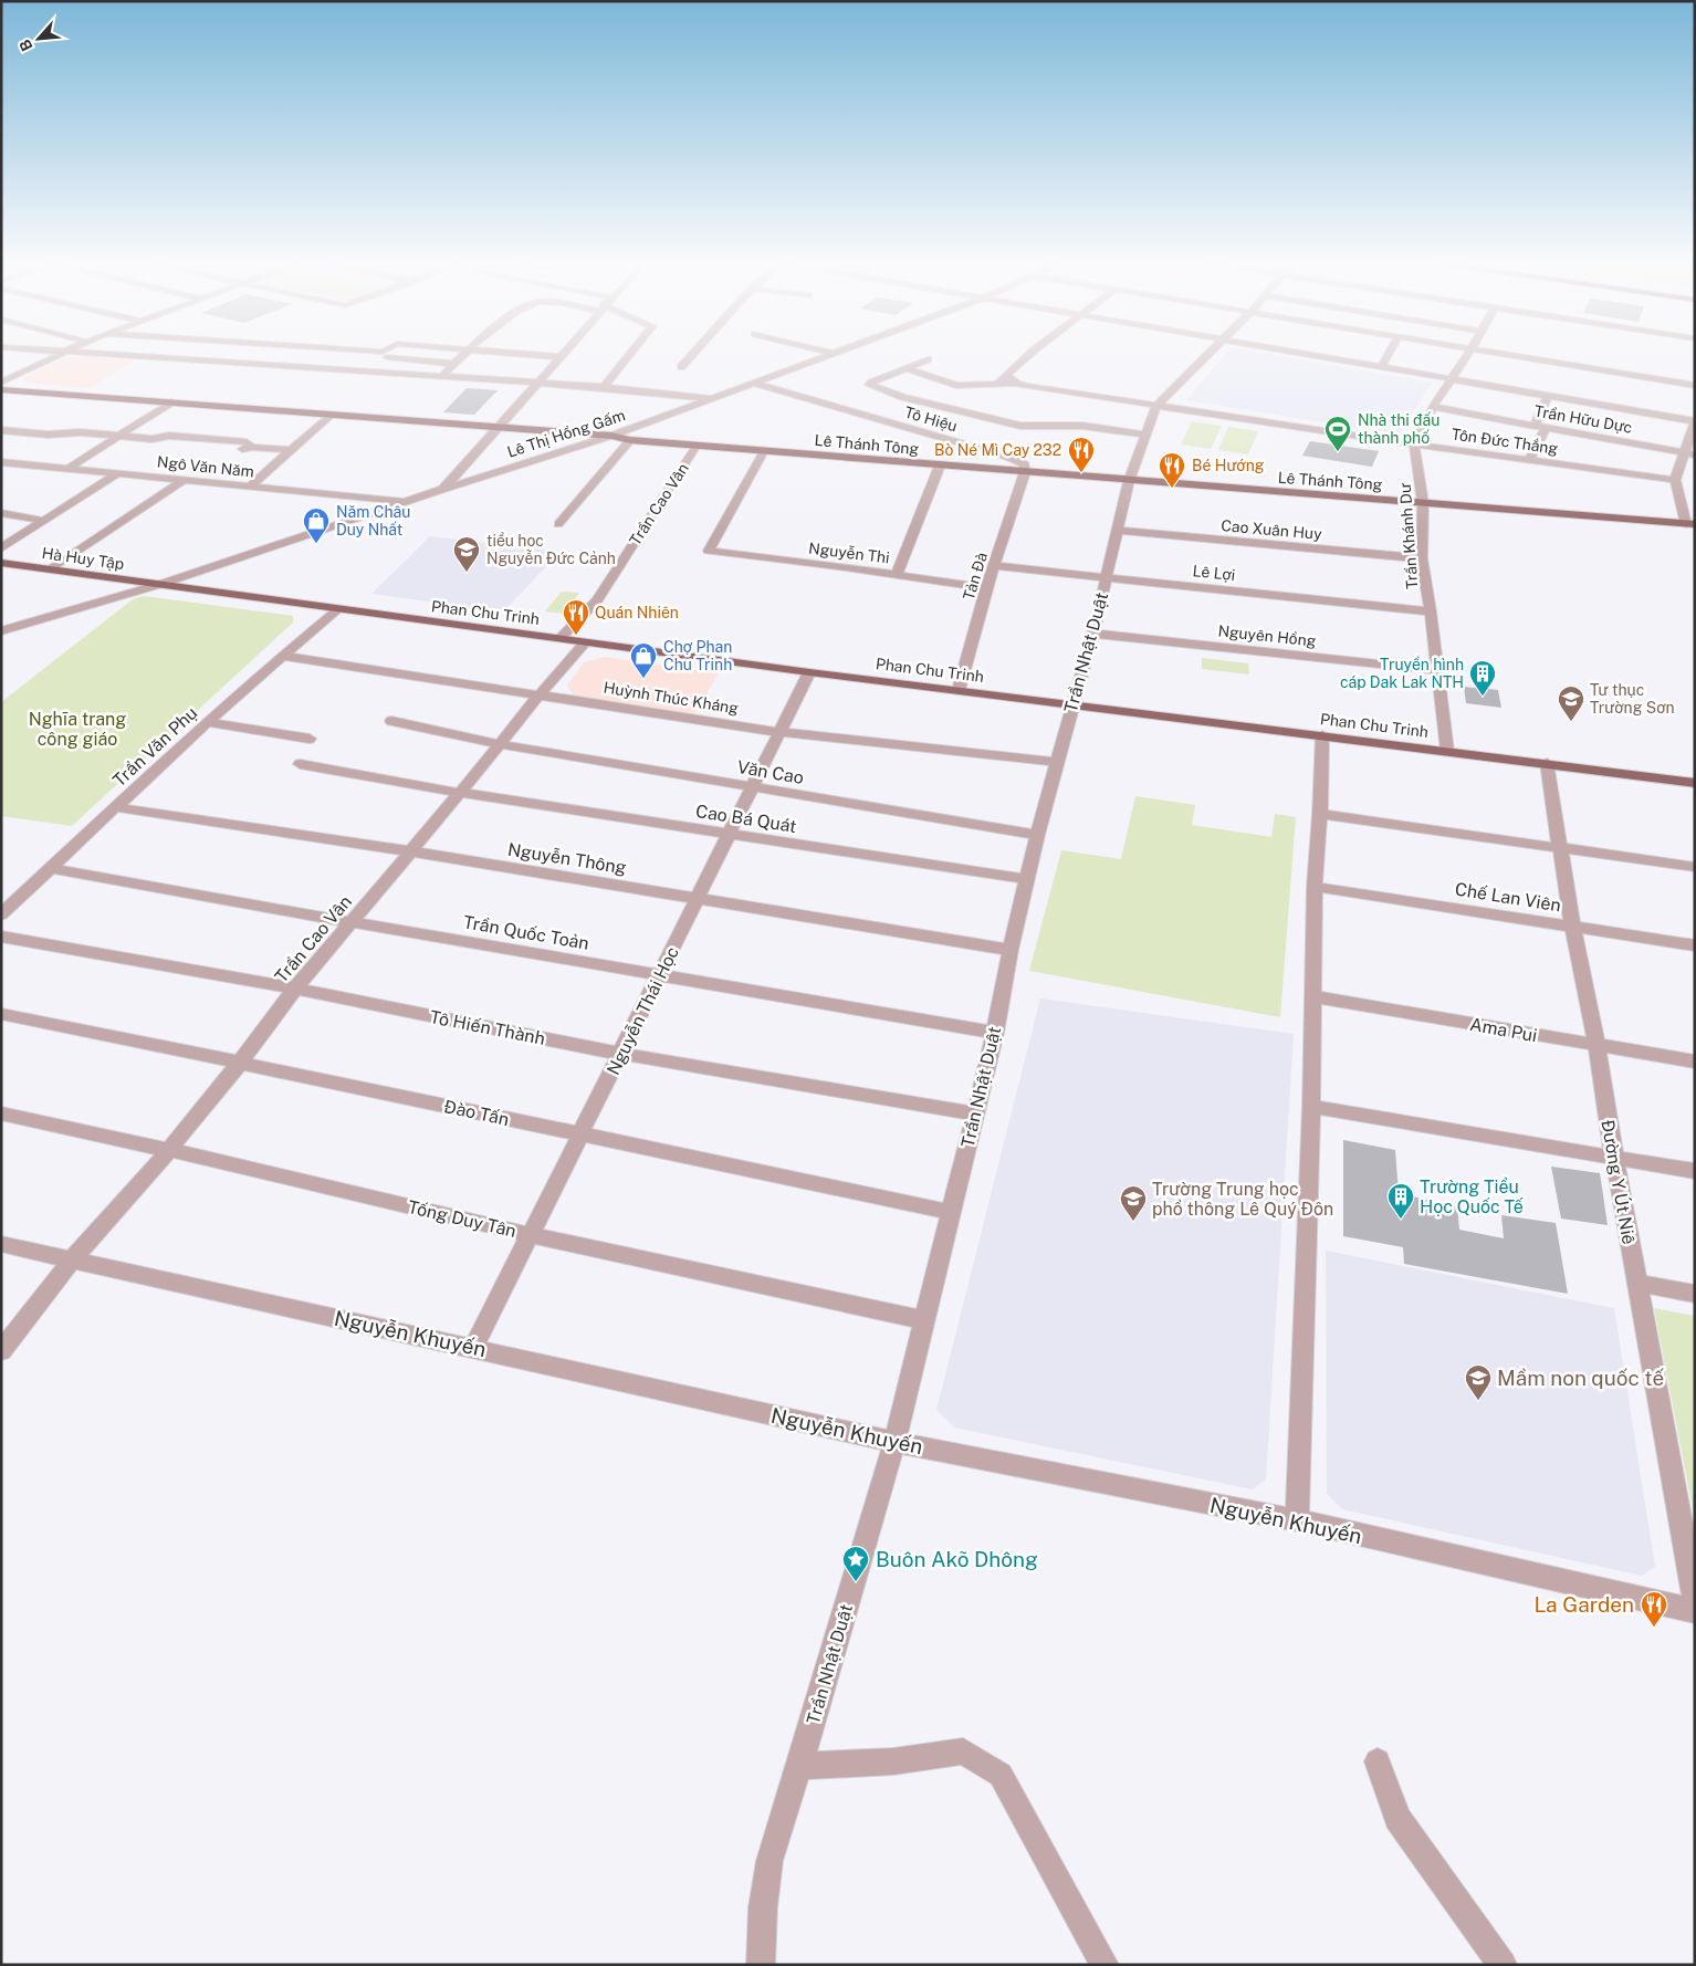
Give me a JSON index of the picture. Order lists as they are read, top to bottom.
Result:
{
  "streets": {
    "main road": ["Lê Thánh Tông", "Hà Huy Tập", "Phan Chu Trinh"],
    "street": [
      "Tô Hiệu",
      "Trần Hữu Dực",
      "Lê Thị Hồng Gấm",
      "Tôn Đức Thắng",
      "Ngô Văn Năm",
      "Trần Cao Vân",
      "Cao Xuân Huy",
      "Trần Khánh Dư",
      "Nguyễn Thi",
      "Lê Lợi",
      "Tản Đà",
      "Nguyên Hồng",
      "Trần Nhật Duật",
      "Huỳnh Thúc Kháng",
      "Trần Văn Phụ",
      "Văn Cao",
      "Cao Bá Quát",
      "Nguyễn Thông",
      "Chế Lan Viên",
      "Trần Quốc Toản",
      "Nguyễn Thái Học",
      "Tô Hiến Thành",
      "Ama Pui",
      "Đào Tấn",
      "Đường Y Út Niê",
      "Tống Duy Tân",
      "Nguyễn Khuyến"
    ]
  },
  "crossings": [
    ["Tô Hiệu", "Lê Thị Hồng Gấm"],
    ["Tô Hiệu", "Lê Thánh Tông"],
    ["Tô Hiệu", "Tản Đà"],
    ["Lê Thị Hồng Gấm", "Lê Thánh Tông"],
    ["Lê Thị Hồng Gấm", "Ngô Văn Năm"],
    ["Lê Thị Hồng Gấm", "Hà Huy Tập"],
    ["Lê Thị Hồng Gấm", "Phan Chu Trinh"],
    ["Tôn Đức Thắng", "Trần Khánh Dư"],
    ["Tôn Đức Thắng", "Trần Nhật Duật"],
    ["Lê Thánh Tông", "Trần Cao Vân"],
    ["Lê Thánh Tông", "Trần Khánh Dư"],
    ["Lê Thánh Tông", "Nguyễn Thi"],
    ["Lê Thánh Tông", "Tản Đà"],
    ["Lê Thánh Tông", "Trần Nhật Duật"],
    ["Trần Cao Vân", "Phan Chu Trinh"],
    ["Trần Cao Vân", "Huỳnh Thúc Kháng"],
    ["Trần Cao Vân", "Văn Cao"],
    ["Trần Cao Vân", "Cao Bá Quát"],
    ["Trần Cao Vân", "Nguyễn Thông"],
    ["Trần Cao Vân", "Trần Quốc Toản"],
    ["Trần Cao Vân", "Tô Hiến Thành"],
    ["Trần Cao Vân", "Đào Tấn"],
    ["Trần Cao Vân", "Tống Duy Tân"],
    ["Trần Cao Vân", "Nguyễn Khuyến"],
    ["Cao Xuân Huy", "Trần Khánh Dư"],
    ["Cao Xuân Huy", "Trần Nhật Duật"],
    ["Trần Khánh Dư", "Lê Lợi"],
    ["Trần Khánh Dư", "Phan Chu Trinh"],
    ["Trần Khánh Dư", "Nguyên Hồng"],
    ["Nguyễn Thi", "Tản Đà"],
    ["Hà Huy Tập", "Phan Chu Trinh"],
    ["Lê Lợi", "Tản Đà"],
    ["Lê Lợi", "Trần Nhật Duật"],
    ["Tản Đà", "Phan Chu Trinh"],
    ["Phan Chu Trinh", "Trần Nhật Duật"],
    ["Phan Chu Trinh", "Trần Văn Phụ"],
    ["Phan Chu Trinh", "Nguyễn Thái Học"],
    ["Phan Chu Trinh", "Đường Y Út Niê"],
    ["Nguyên Hồng", "Trần Nhật Duật"],
    ["Trần Nhật Duật", "Huỳnh Thúc Kháng"],
    ["Trần Nhật Duật", "Văn Cao"],
    ["Trần Nhật Duật", "Cao Bá Quát"],
    ["Trần Nhật Duật", "Nguyễn Thông"],
    ["Trần Nhật Duật", "Trần Quốc Toản"],
    ["Trần Nhật Duật", "Tô Hiến Thành"],
    ["Trần Nhật Duật", "Đào Tấn"],
    ["Trần Nhật Duật", "Tống Duy Tân"],
    ["Trần Nhật Duật", "Nguyễn Khuyến"],
    ["Huỳnh Thúc Kháng", "Trần Văn Phụ"],
    ["Huỳnh Thúc Kháng", "Nguyễn Thái Học"],
    ["Trần Văn Phụ", "Nguyễn Thông"],
    ["Trần Văn Phụ", "Trần Quốc Toản"],
    ["Văn Cao", "Nguyễn Thái Học"],
    ["Cao Bá Quát", "Nguyễn Thái Học"],
    ["Nguyễn Thông", "Nguyễn Thái Học"],
    ["Chế Lan Viên", "Đường Y Út Niê"],
    ["Trần Quốc Toản", "Nguyễn Thái Học"],
    ["Nguyễn Thái Học", "Tô Hiến Thành"],
    ["Nguyễn Thái Học", "Đào Tấn"],
    ["Nguyễn Thái Học", "Tống Duy Tân"],
    ["Nguyễn Thái Học", "Nguyễn Khuyến"],
    ["Ama Pui", "Đường Y Út Niê"]
  ],
  "parks": ["Nghĩa trang công giáo"],
  "places": {
    "sports": ["Nhà thi đấu thành phố"],
    "restaurant": [
      "Bò Né Mì Cay 232",
      "Bé Hướng",
      "Quán Nhiên",
      "La Garden"
    ],
    "shop": ["Năm Châu Duy Nhất", "Chợ Phan Chu Trinh"],
    "school or university": [
      "tiểu học Nguyễn Đức Cảnh",
      "Tư thục Trường Sơn",
      "Trường Trung học phổ thông Lê Quý Đôn",
      "Mầm non quốc tế"
    ],
    "building": ["Truyền hình cáp Dak Lak NTH", "Trường Tiểu Học Quốc Tế"],
    "place": ["Buôn Akõ Dhông"]
  },
  "north": "bottom left"
}
